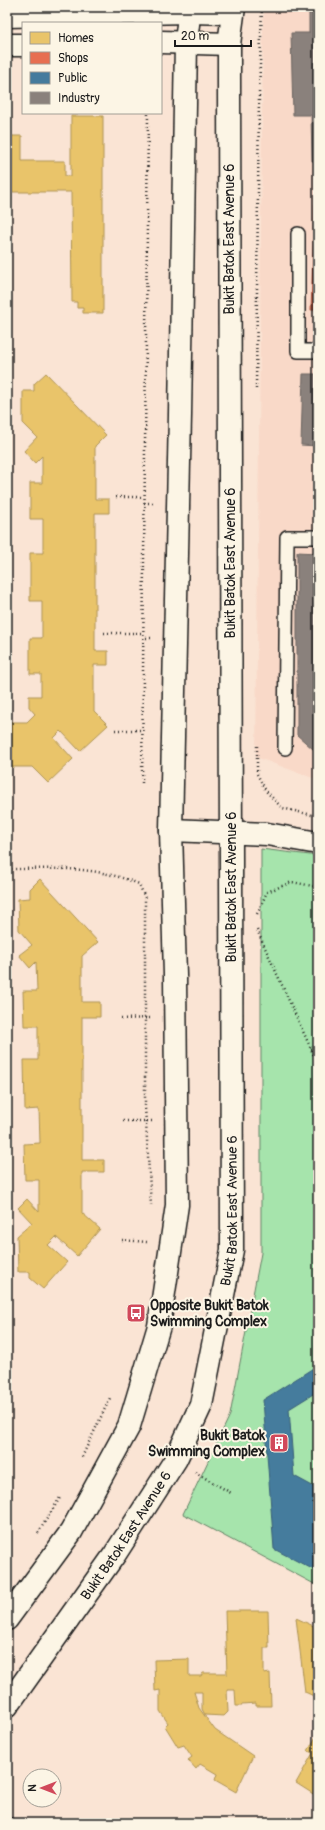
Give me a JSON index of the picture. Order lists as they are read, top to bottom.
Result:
{
  "streets": {
    "main road": ["Bukit Batok East Avenue 6"]
  },
  "places": {
    "bus stop": ["Opposite Bukit Batok Swimming Complex"],
    "building": ["Bukit Batok Swimming Complex"]
  },
  "legend": [
    "Homes",
    "Shops",
    "Public",
    "Industry"
  ],
  "scale_bar": "20 m",
  "north": "left"
}
